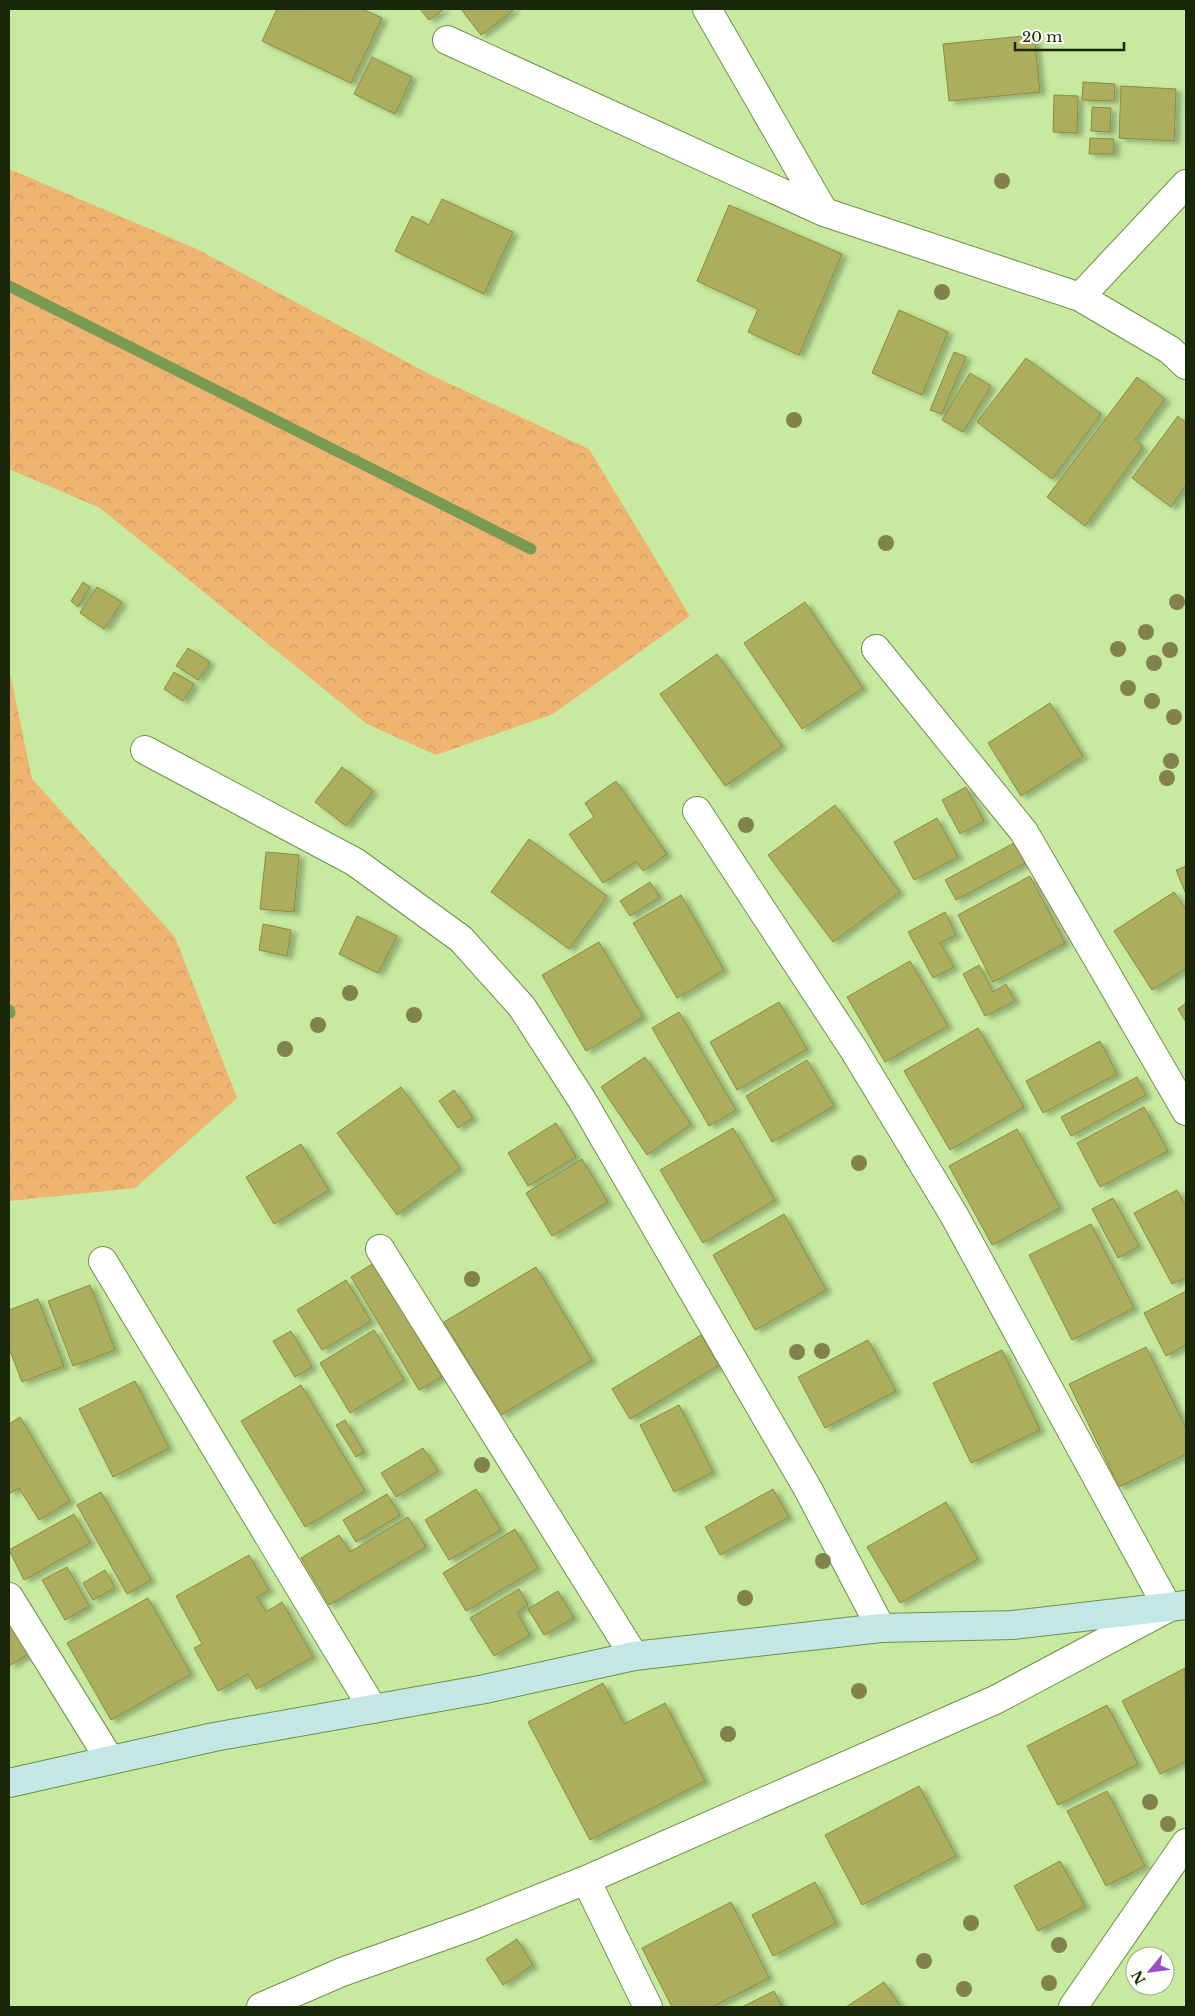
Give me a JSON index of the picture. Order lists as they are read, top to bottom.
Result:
{
  "scale_bar": "20 m",
  "north": "bottom left"
}
